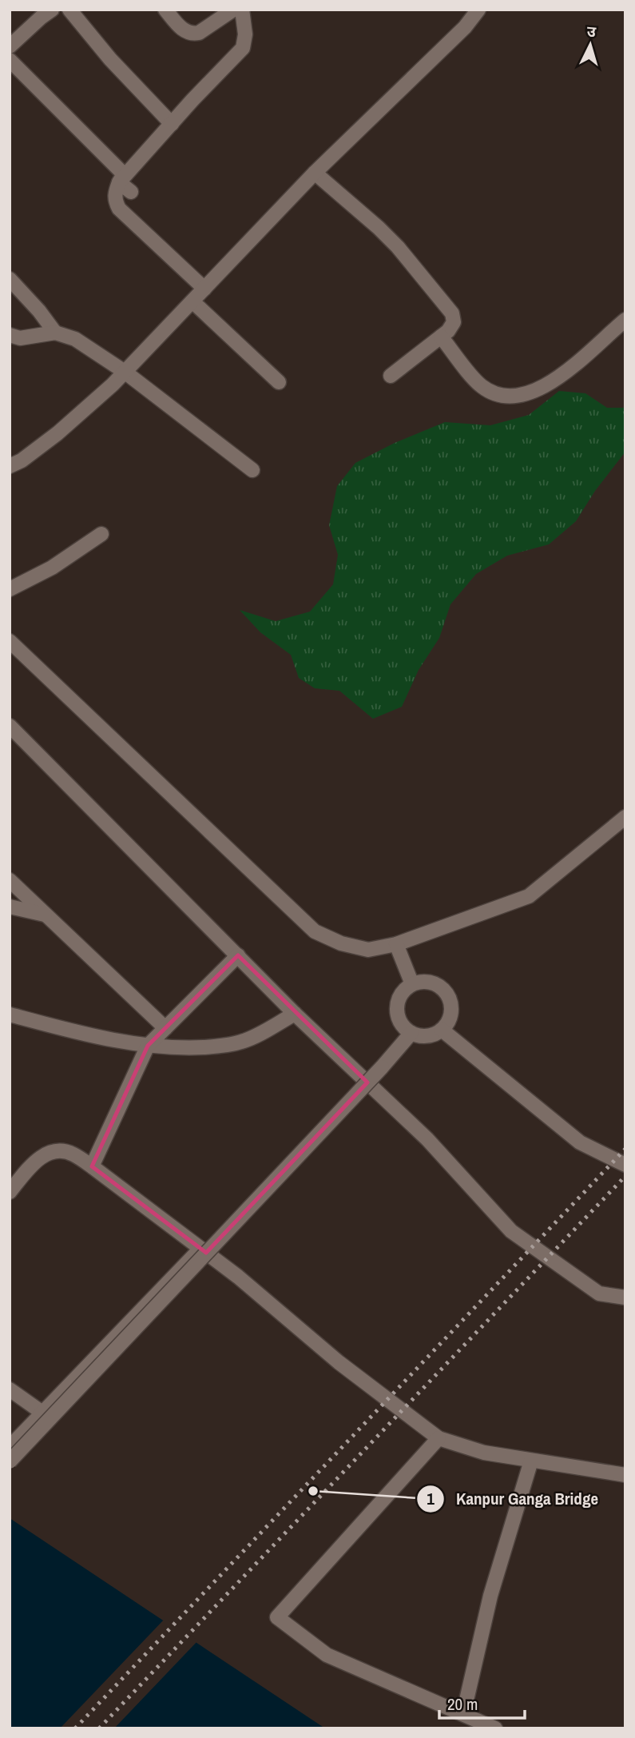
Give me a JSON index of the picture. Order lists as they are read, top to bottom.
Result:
{
  "places": ["Kanpur Ganga Bridge"],
  "scale_bar": "20 m",
  "north": "top"
}
